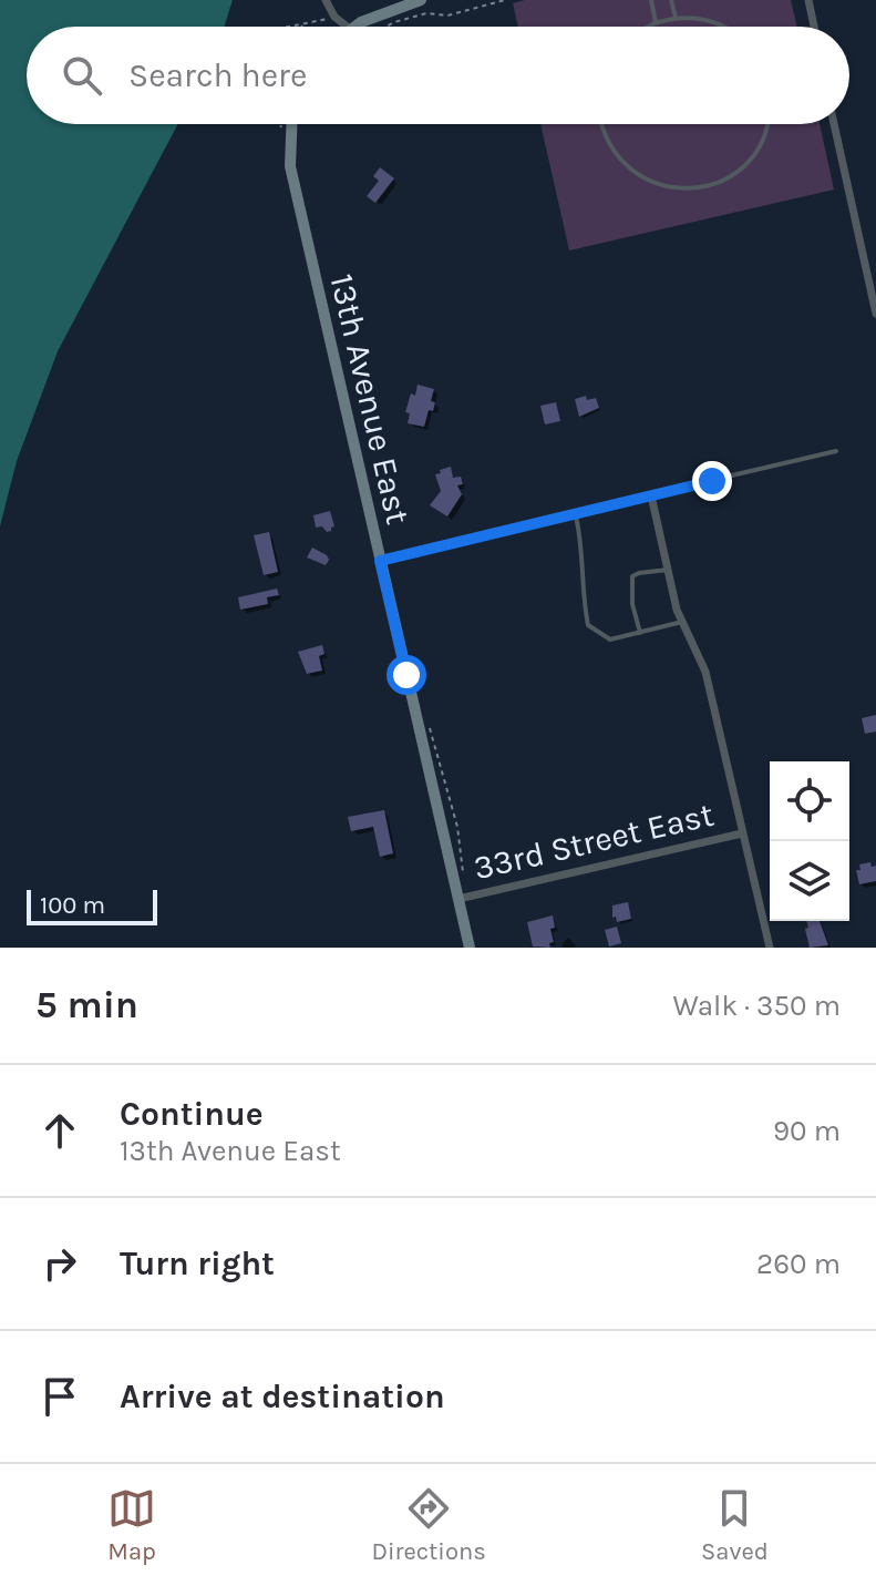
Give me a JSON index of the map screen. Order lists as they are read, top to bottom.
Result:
{
  "streets": {
    "main road": ["13th Avenue East"],
    "street": ["33rd Street East"]
  },
  "crossings": [
    ["13th Avenue East", "33rd Street East"]
  ],
  "scale_bar": "100 m",
  "page": {
    "search": "Search here",
    "scale": "100 m",
    "heading": ["5 min", "Walk · 350 m"],
    "list": [
      ["Continue", "13th Avenue East", "90 m"],
      ["Turn right", "260 m"],
      "Arrive at destination"
    ],
    "nav": ["Map", "Directions", "Saved"]
  }
}
